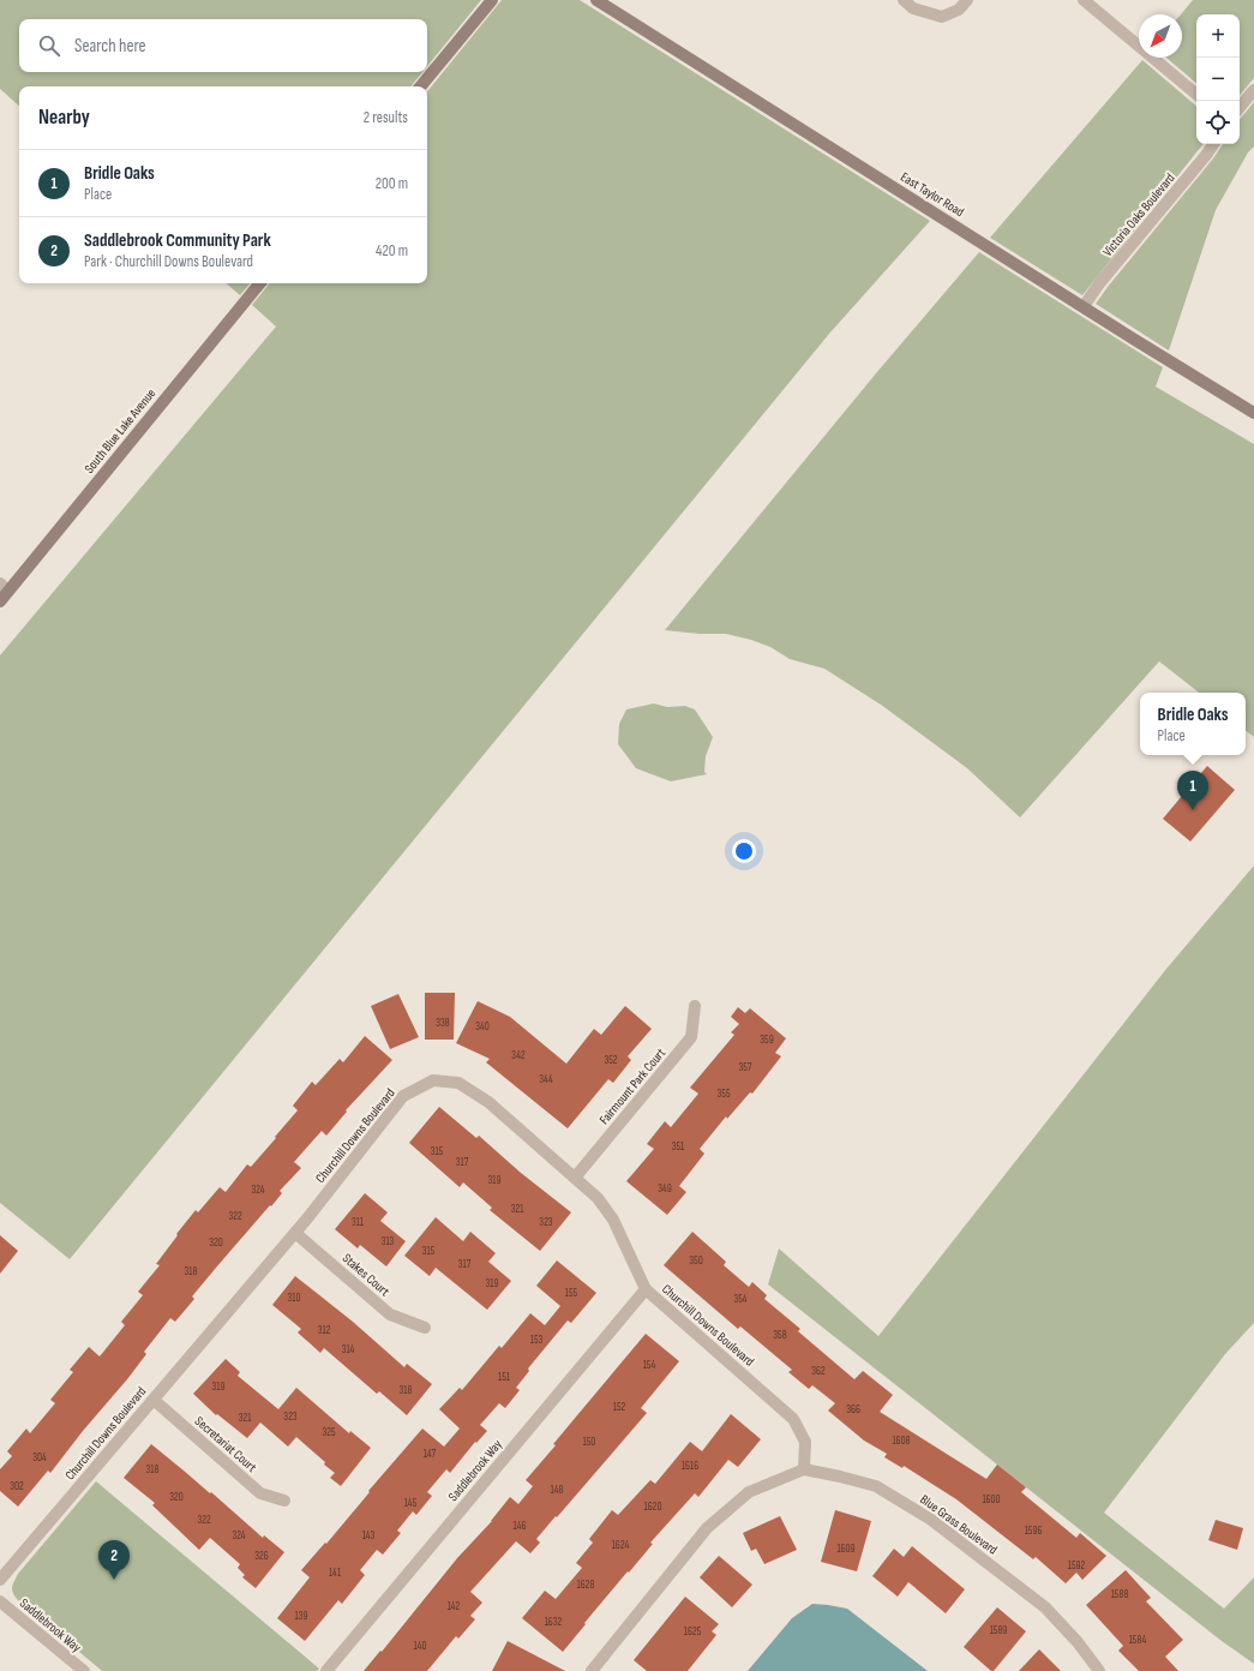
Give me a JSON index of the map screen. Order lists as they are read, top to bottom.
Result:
{
  "streets": {
    "main road": ["East Taylor Road", "South Blue Lake Avenue"],
    "street": [
      "Victoria Oaks Boulevard",
      "Fairmount Park Court",
      "Churchill Downs Boulevard",
      "Stakes Court",
      "Secretariat Court",
      "Saddlebrook Way",
      "Blue Grass Boulevard"
    ]
  },
  "crossings": [
    ["East Taylor Road", "Victoria Oaks Boulevard"],
    ["Fairmount Park Court", "Churchill Downs Boulevard"],
    ["Churchill Downs Boulevard", "Stakes Court"],
    ["Churchill Downs Boulevard", "Secretariat Court"],
    ["Churchill Downs Boulevard", "Saddlebrook Way"],
    ["Churchill Downs Boulevard", "Blue Grass Boulevard"]
  ],
  "house_numbers": [
    "338",
    "340",
    "359",
    "342",
    "352",
    "357",
    "344",
    "355",
    "351",
    "315",
    "317",
    "319",
    "349",
    "324",
    "321",
    "322",
    "311",
    "323",
    "313",
    "320",
    "315",
    "350",
    "317",
    "318",
    "319",
    "155",
    "310",
    "354",
    "312",
    "358",
    "153",
    "314",
    "154",
    "362",
    "151",
    "319",
    "318",
    "152",
    "366",
    "323",
    "321",
    "325",
    "1608",
    "150",
    "147",
    "304",
    "1616",
    "318",
    "302",
    "148",
    "320",
    "1600",
    "145",
    "1620",
    "322",
    "146",
    "1596",
    "324",
    "143",
    "1624",
    "1609",
    "326",
    "1592",
    "141",
    "1628",
    "1588",
    "142",
    "139",
    "1632",
    "1589",
    "1625",
    "1584",
    "140"
  ],
  "north": "bottom left",
  "page": {
    "map_buttons": ["+", "−"],
    "search": "Search here",
    "heading": ["Nearby", "2 results"],
    "list": [
      {
        "mark": "1",
        "name": "Bridle Oaks",
        "note": "Place",
        "value": "200 m"
      },
      {
        "mark": "2",
        "name": "Saddlebrook Community Park",
        "note": "Park · Churchill Downs Boulevard",
        "value": "420 m"
      }
    ],
    "popup": ["Bridle Oaks", "Place"],
    "pins": ["1", "2"]
  }
}
